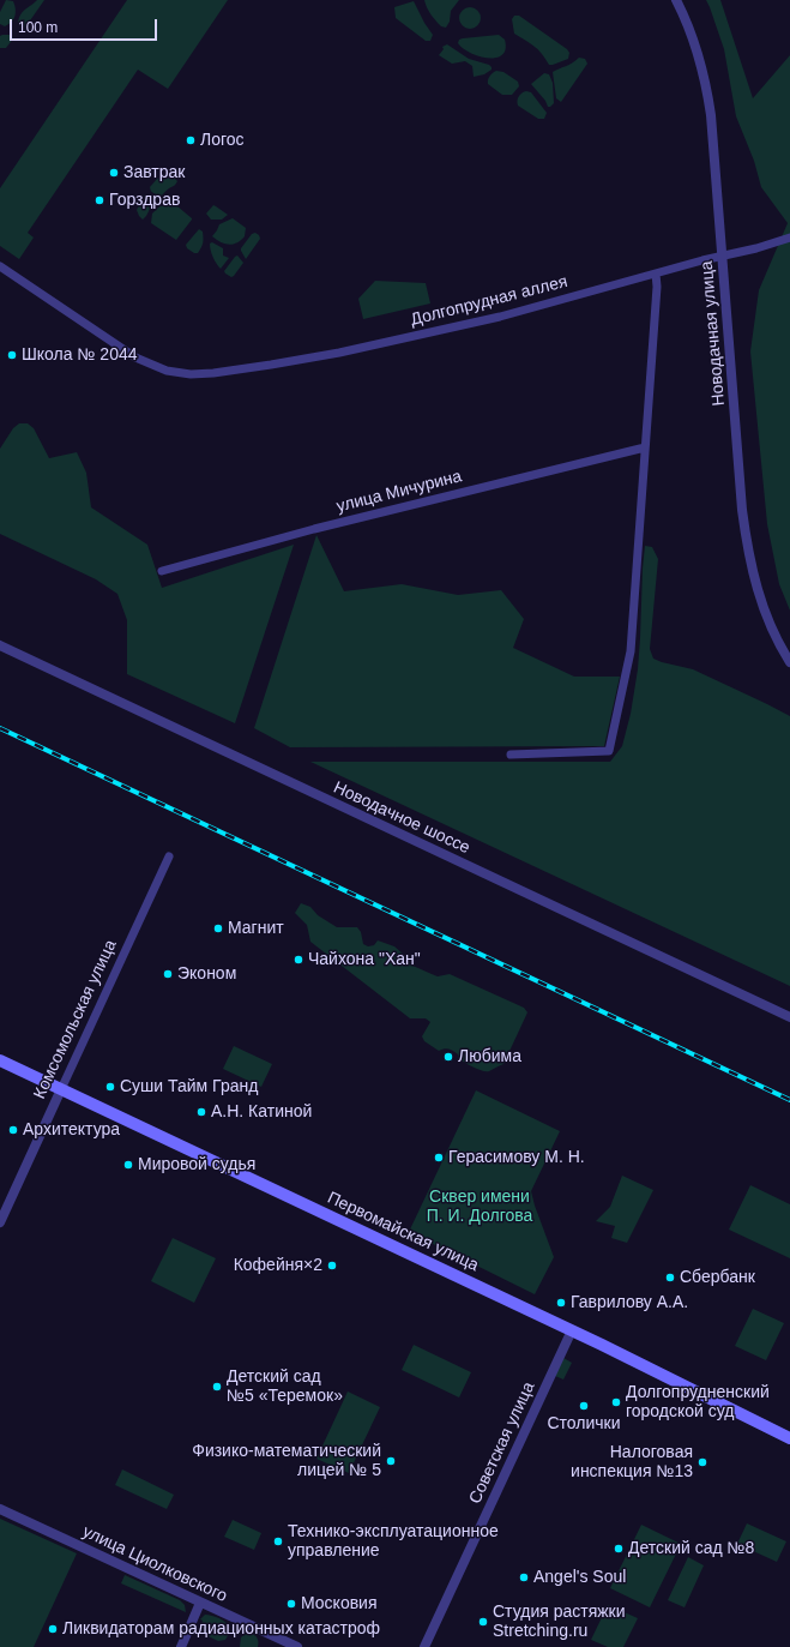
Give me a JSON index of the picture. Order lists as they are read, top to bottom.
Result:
{
  "streets": {
    "main road": ["Первомайская улица"],
    "street": [
      "Долгопрудная аллея",
      "Новодачная улица",
      "улица Мичурина",
      "Новодачное шоссе",
      "Комсомольская улица",
      "Советская улица",
      "улица Циолковского"
    ]
  },
  "crossings": [
    ["Долгопрудная аллея", "Новодачная улица"],
    ["Комсомольская улица", "Первомайская улица"],
    ["Первомайская улица", "Советская улица"]
  ],
  "parks": ["Сквер имени П. И. Долгова"],
  "places": [
    "Логос",
    "Завтрак",
    "Горздрав",
    "Школа № 2044",
    "Магнит",
    "Чайхона \"Хан\"",
    "Эконом",
    "Любима",
    "Суши Тайм Гранд",
    "А.Н. Катиной",
    "Архитектура",
    "Герасимову М. Н.",
    "Мировой судья",
    "Кофейня×2",
    "Сбербанк",
    "Гаврилову А.А.",
    "Детский сад №5 «Теремок»",
    "Долгопрудненский городской суд",
    "Столички",
    "Физико-математический лицей № 5",
    "Налоговая инспекция №13",
    "Технико-эксплуатационное управление",
    "Детский сад №8",
    "Angel's Soul",
    "Московия",
    "Студия растяжки Stretching.ru",
    "Ликвидаторам радиационных катастроф"
  ],
  "scale_bar": "100 m"
}
